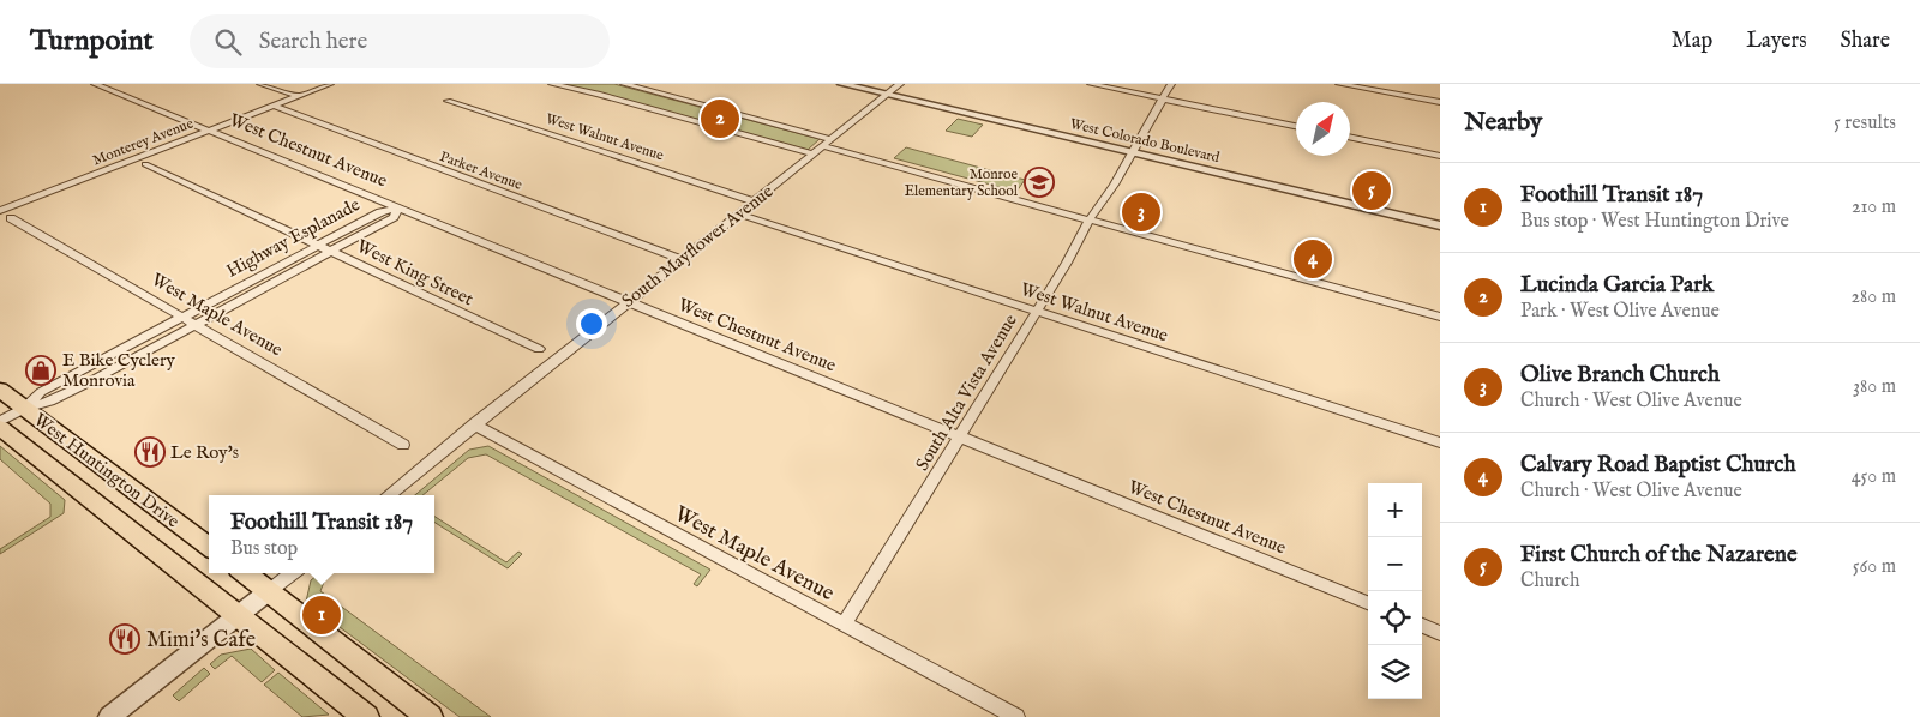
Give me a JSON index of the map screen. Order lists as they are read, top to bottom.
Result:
{
  "streets": {
    "main road": ["West Huntington Drive"],
    "street": [
      "West Walnut Avenue",
      "West Colorado Boulevard",
      "Monterey Avenue",
      "West Chestnut Avenue",
      "Parker Avenue",
      "Highway Esplanade",
      "South Mayflower Avenue",
      "West King Street",
      "West Maple Avenue",
      "South Alta Vista Avenue"
    ]
  },
  "crossings": [
    ["West Walnut Avenue", "South Mayflower Avenue"],
    ["West Walnut Avenue", "South Alta Vista Avenue"],
    ["West Colorado Boulevard", "South Mayflower Avenue"],
    ["West Colorado Boulevard", "South Alta Vista Avenue"],
    ["Monterey Avenue", "West Chestnut Avenue"],
    ["Monterey Avenue", "Parker Avenue"],
    ["West Chestnut Avenue", "Highway Esplanade"],
    ["West Chestnut Avenue", "South Mayflower Avenue"],
    ["West Chestnut Avenue", "South Alta Vista Avenue"],
    ["Parker Avenue", "South Mayflower Avenue"],
    ["Highway Esplanade", "West King Street"],
    ["Highway Esplanade", "West Maple Avenue"],
    ["Highway Esplanade", "West Huntington Drive"],
    ["South Mayflower Avenue", "West Maple Avenue"],
    ["West Maple Avenue", "South Alta Vista Avenue"]
  ],
  "places": {
    "school or university": ["Monroe Elementary School"],
    "shop": ["E Bike Cyclery Monrovia"],
    "restaurant": ["Le Roy's", "Mimi's Cafe"]
  },
  "north": "top right",
  "page": {
    "header": "Turnpoint",
    "search": "Search here",
    "nav": ["Map", "Layers", "Share"],
    "heading": ["Nearby", "5 results"],
    "pins": [
      "2",
      "5",
      "3",
      "4",
      "1"
    ],
    "list": [
      {
        "mark": "1",
        "name": "Foothill Transit 187",
        "note": "Bus stop · West Huntington Drive",
        "value": "210 m"
      },
      {
        "mark": "2",
        "name": "Lucinda Garcia Park",
        "note": "Park · West Olive Avenue",
        "value": "280 m"
      },
      {
        "mark": "3",
        "name": "Olive Branch Church",
        "note": "Church · West Olive Avenue",
        "value": "380 m"
      },
      {
        "mark": "4",
        "name": "Calvary Road Baptist Church",
        "note": "Church · West Olive Avenue",
        "value": "450 m"
      },
      {
        "mark": "5",
        "name": "First Church of the Nazarene",
        "note": "Church",
        "value": "560 m"
      }
    ],
    "map_buttons": ["+", "−"],
    "popup": ["Foothill Transit 187", "Bus stop"]
  }
}
